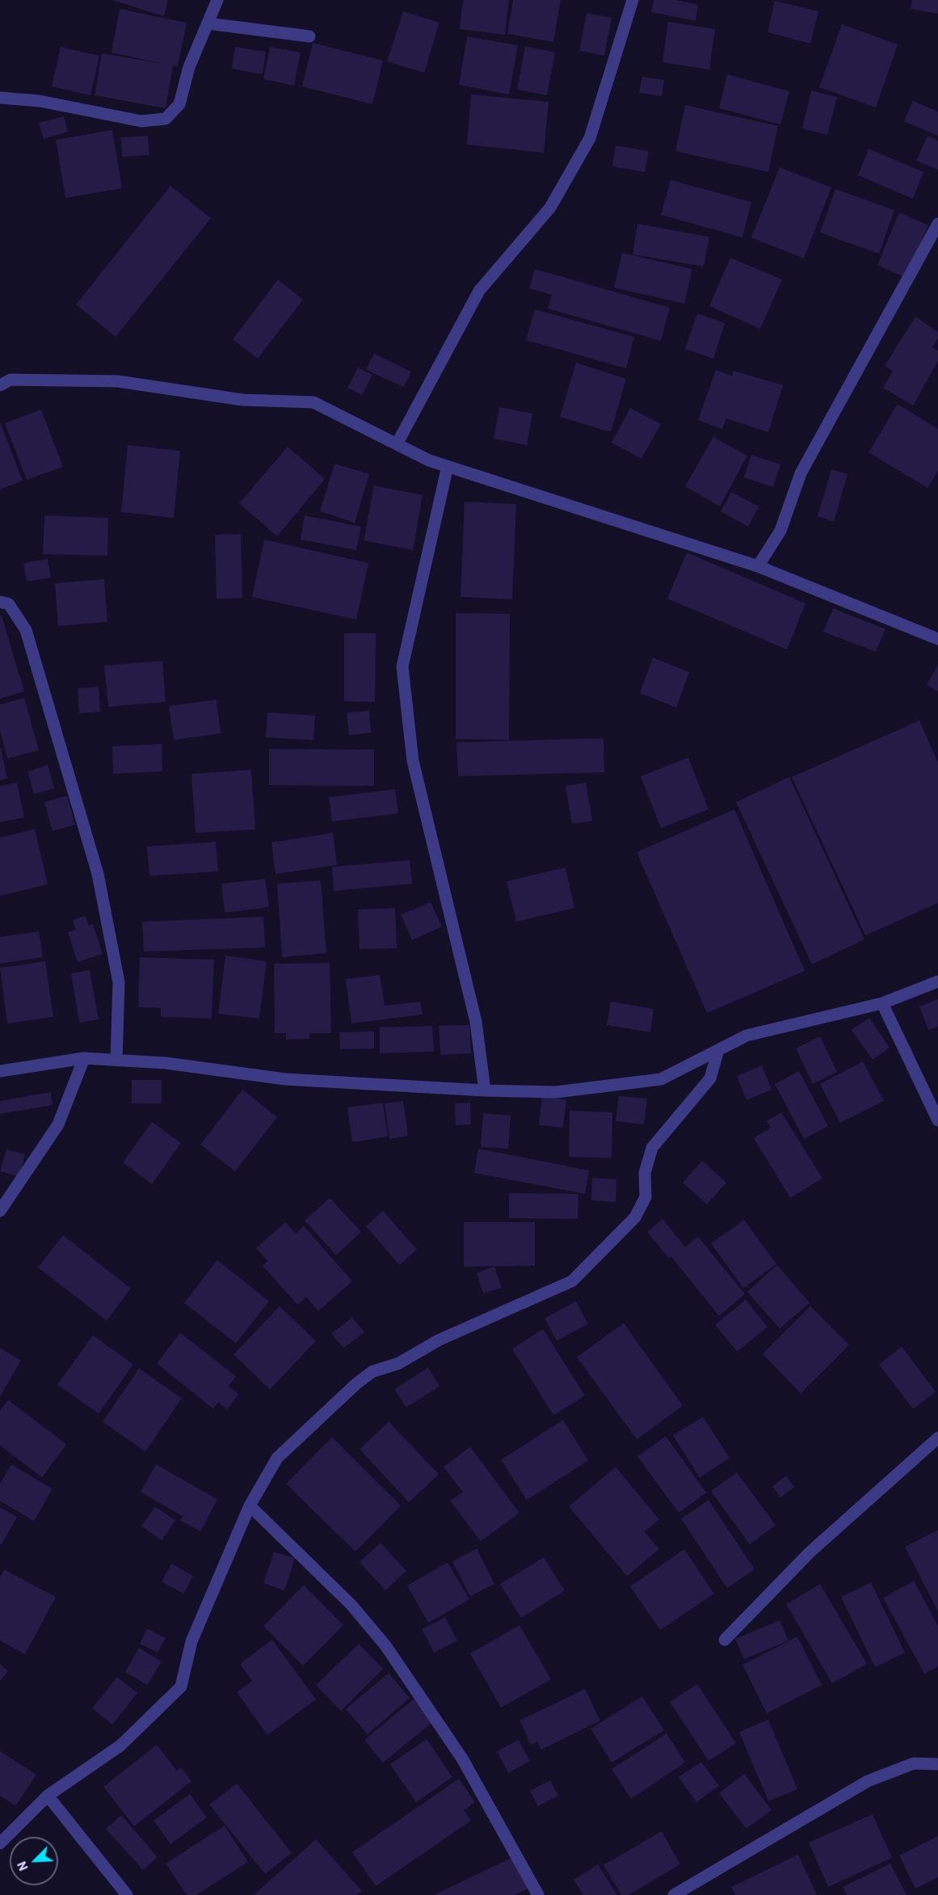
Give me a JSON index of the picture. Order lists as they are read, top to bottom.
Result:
{
  "north": "bottom left"
}
